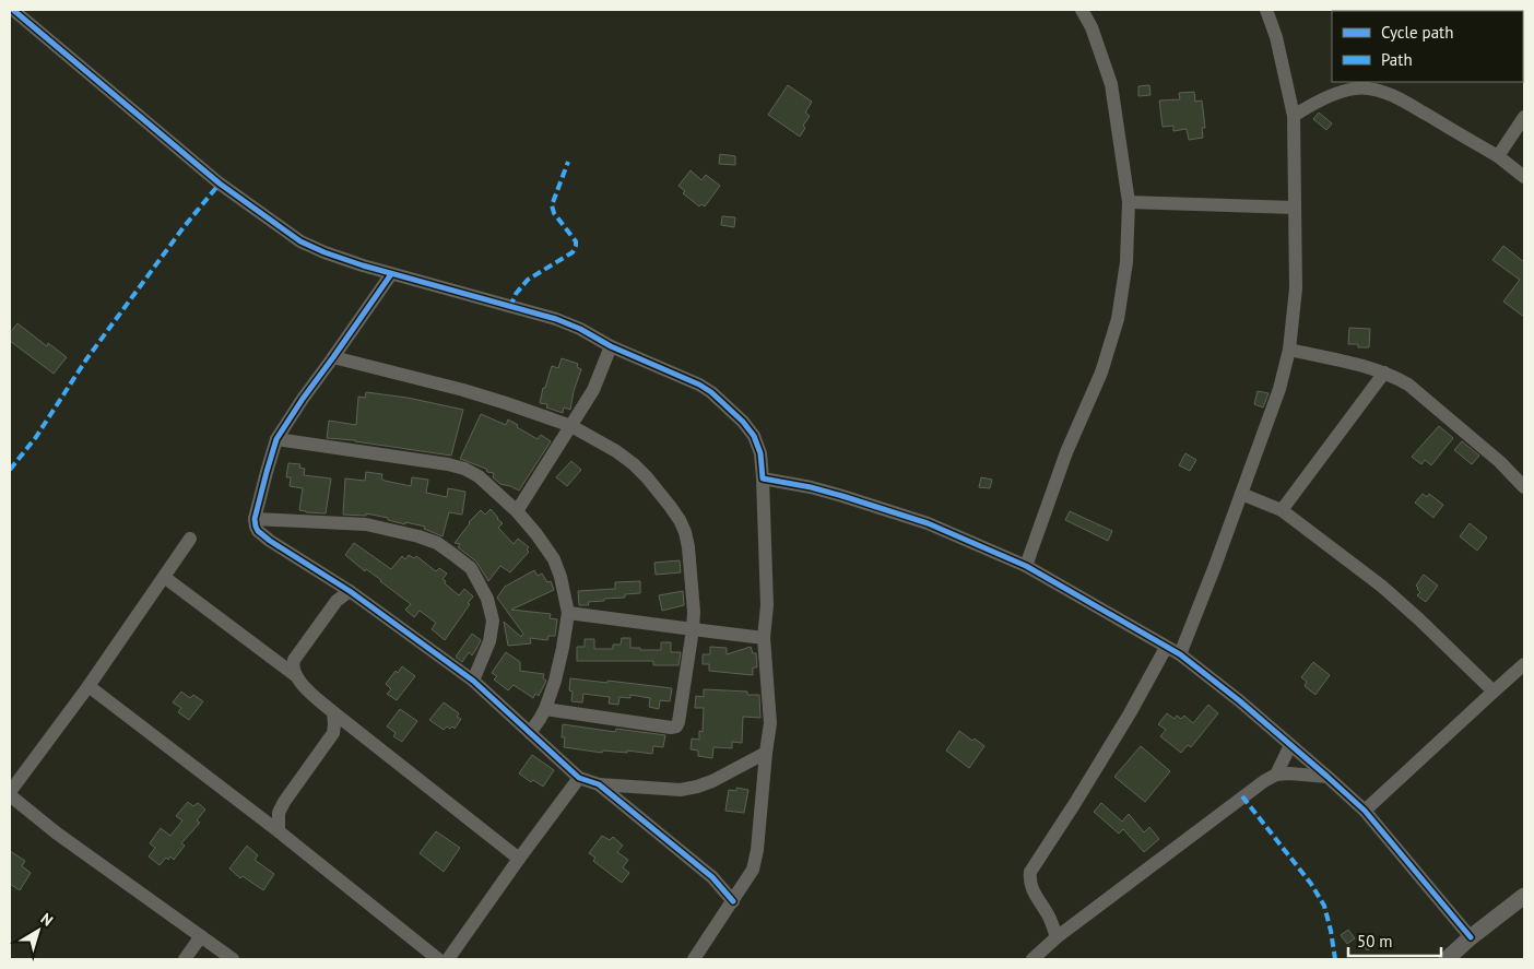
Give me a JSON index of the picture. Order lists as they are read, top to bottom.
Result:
{
  "legend": ["Cycle path", "Path"],
  "scale_bar": "50 m",
  "north": "top right"
}
